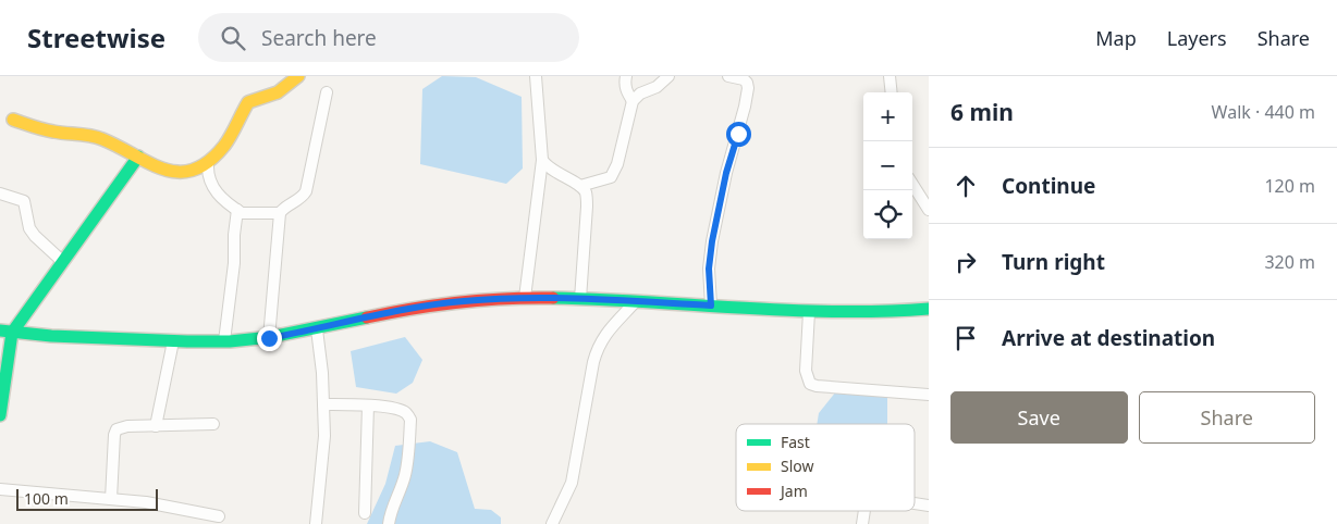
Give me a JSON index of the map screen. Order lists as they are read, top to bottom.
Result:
{
  "legend": ["Fast", "Slow", "Jam"],
  "scale_bar": "100 m",
  "page": {
    "header": "Streetwise",
    "search": "Search here",
    "nav": ["Map", "Layers", "Share"],
    "heading": ["6 min", "Walk · 440 m"],
    "map_buttons": ["+", "−"],
    "list": [
      ["Continue", "120 m"],
      ["Turn right", "320 m"],
      "Arrive at destination"
    ],
    "buttons": ["Save", "Share"],
    "scale": "100 m"
  }
}
